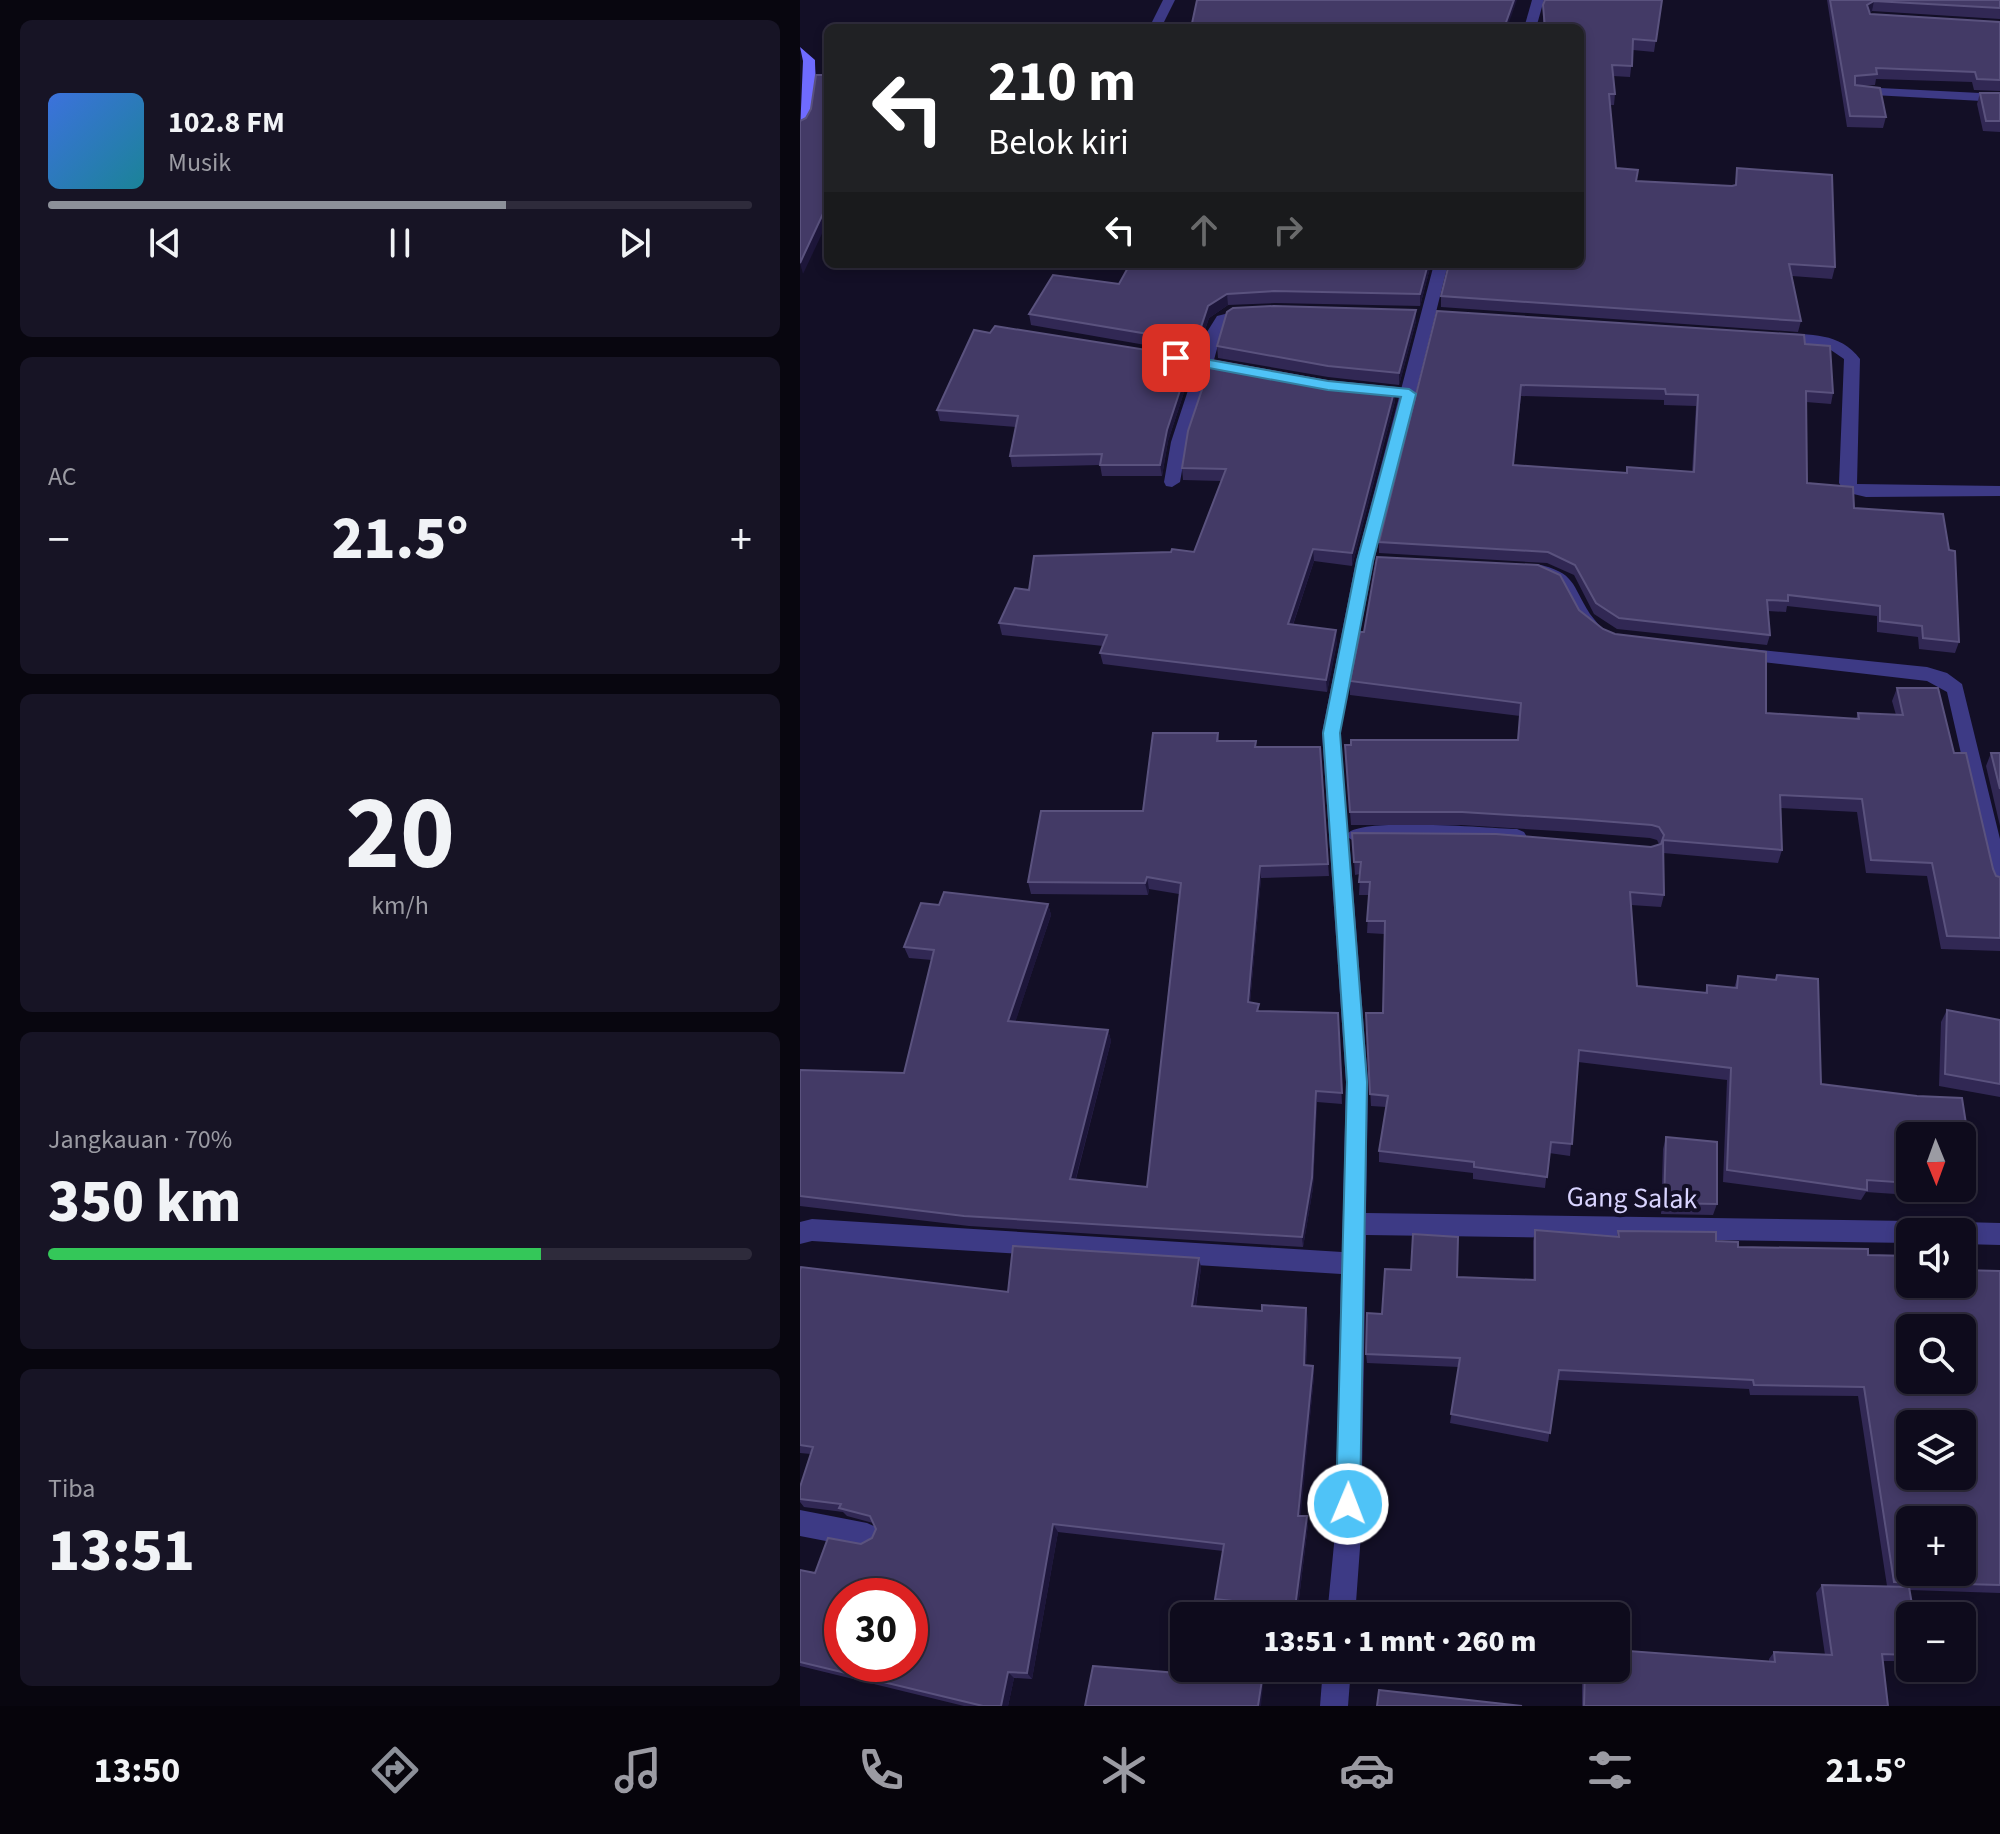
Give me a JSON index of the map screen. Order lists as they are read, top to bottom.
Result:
{
  "streets": {
    "street": ["Gang Salak"]
  },
  "north": "bottom",
  "page": {
    "turn": ["210 m", "Belok kiri"],
    "song": ["102.8 FM", "Musik"],
    "tile": [
      "AC",
      ["20", "km/h"],
      ["Jangkauan · 70%", "350 km"],
      ["Tiba", "13:51"]
    ],
    "heat": ["−", "21.5°", "+"],
    "map_buttons": ["+", "−"],
    "limit": "30",
    "trip": "13:51 · 1 mnt · 260 m",
    "tabs": ["13:50", "21.5°"]
  }
}
